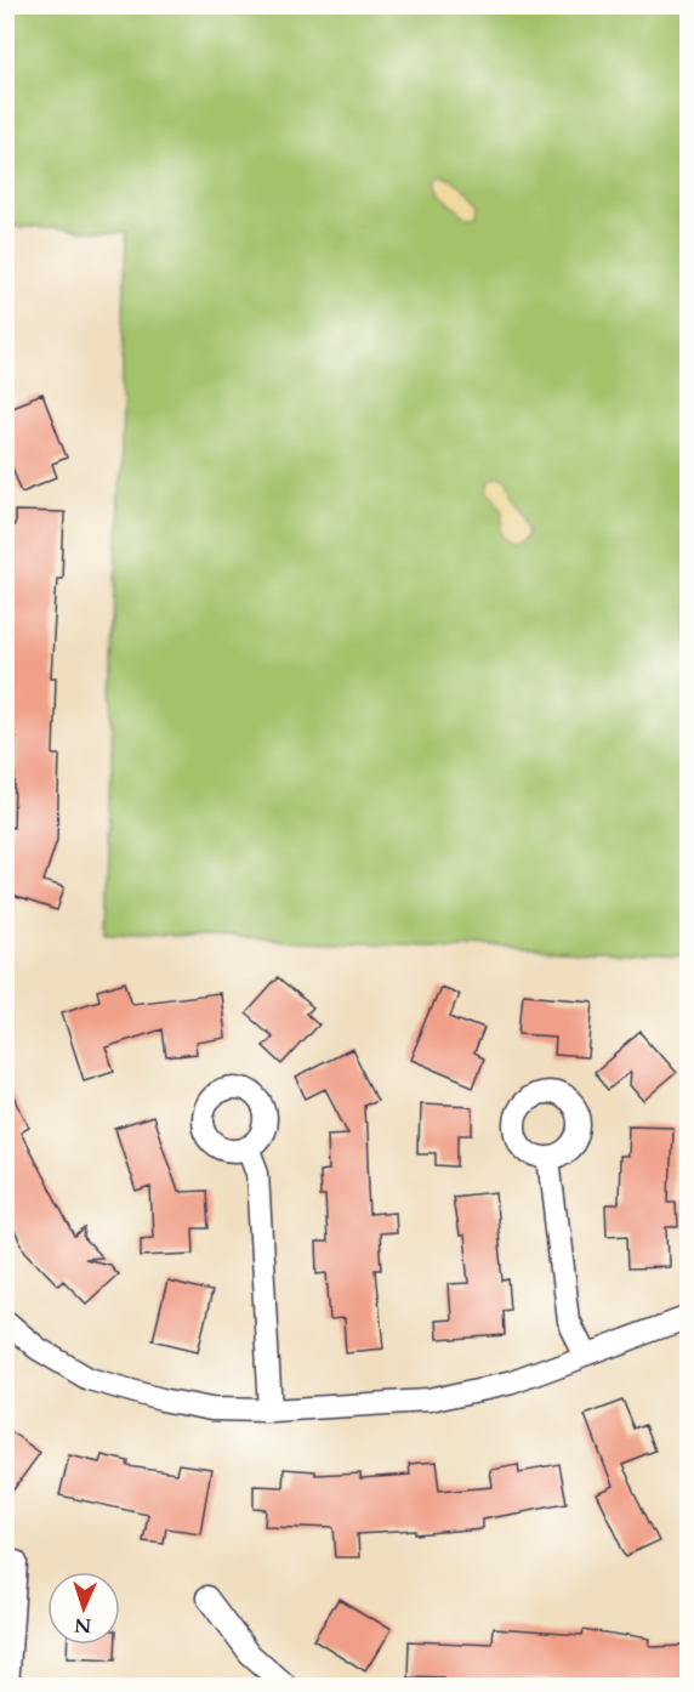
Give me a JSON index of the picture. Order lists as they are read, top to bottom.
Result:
{
  "north": "bottom"
}
